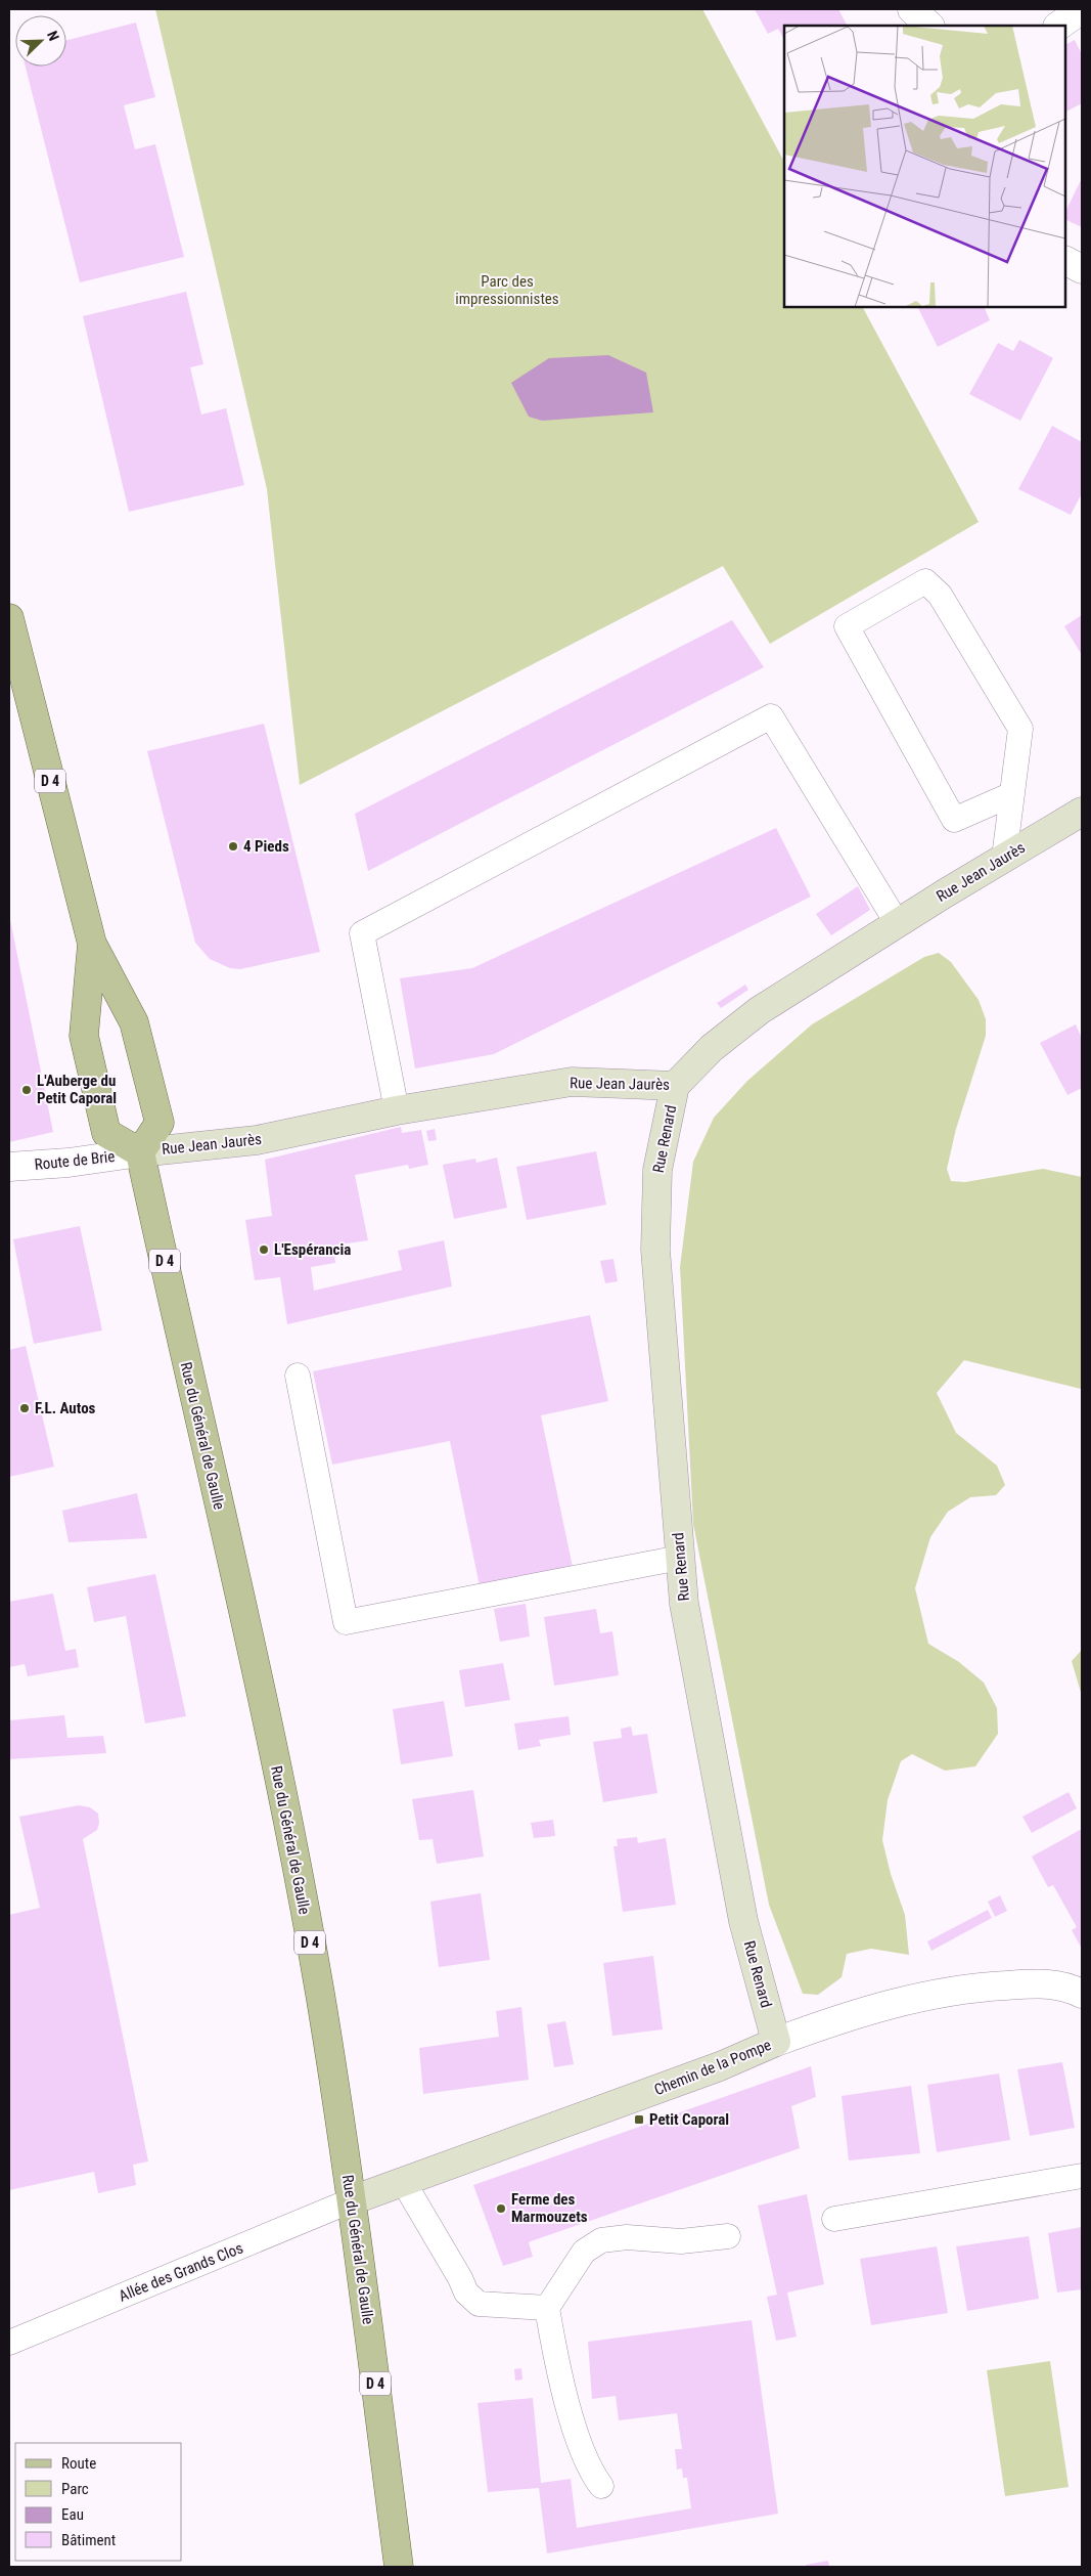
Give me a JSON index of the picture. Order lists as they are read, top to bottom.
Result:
{
  "streets": {
    "main road": ["D 4", "Rue du Général de Gaulle"],
    "street": [
      "Rue Jean Jaurès",
      "Rue Renard",
      "Route de Brie",
      "Chemin de la Pompe"
    ],
    "lane": ["Allée des Grands Clos"]
  },
  "crossings": [
    ["D 4", "Rue Jean Jaurès"],
    ["D 4", "Route de Brie"],
    ["D 4", "Rue du Général de Gaulle"],
    ["Rue Jean Jaurès", "Rue Renard"],
    ["Rue Jean Jaurès", "Route de Brie"],
    ["Rue Jean Jaurès", "Rue du Général de Gaulle"],
    ["Rue Renard", "Chemin de la Pompe"],
    ["Route de Brie", "Rue du Général de Gaulle"],
    ["Rue du Général de Gaulle", "Chemin de la Pompe"],
    ["Rue du Général de Gaulle", "Allée des Grands Clos"],
    ["Chemin de la Pompe", "Allée des Grands Clos"]
  ],
  "parks": ["Parc des impressionnistes"],
  "places": {
    "other": [
      "4 Pieds",
      "L'Auberge du Petit Caporal",
      "L'Espérancia",
      "F.L. Autos",
      "Ferme des Marmouzets"
    ],
    "transit": ["Petit Caporal"]
  },
  "legend": [
    "Route",
    "Parc",
    "Eau",
    "Bâtiment"
  ],
  "north": "top right"
}
